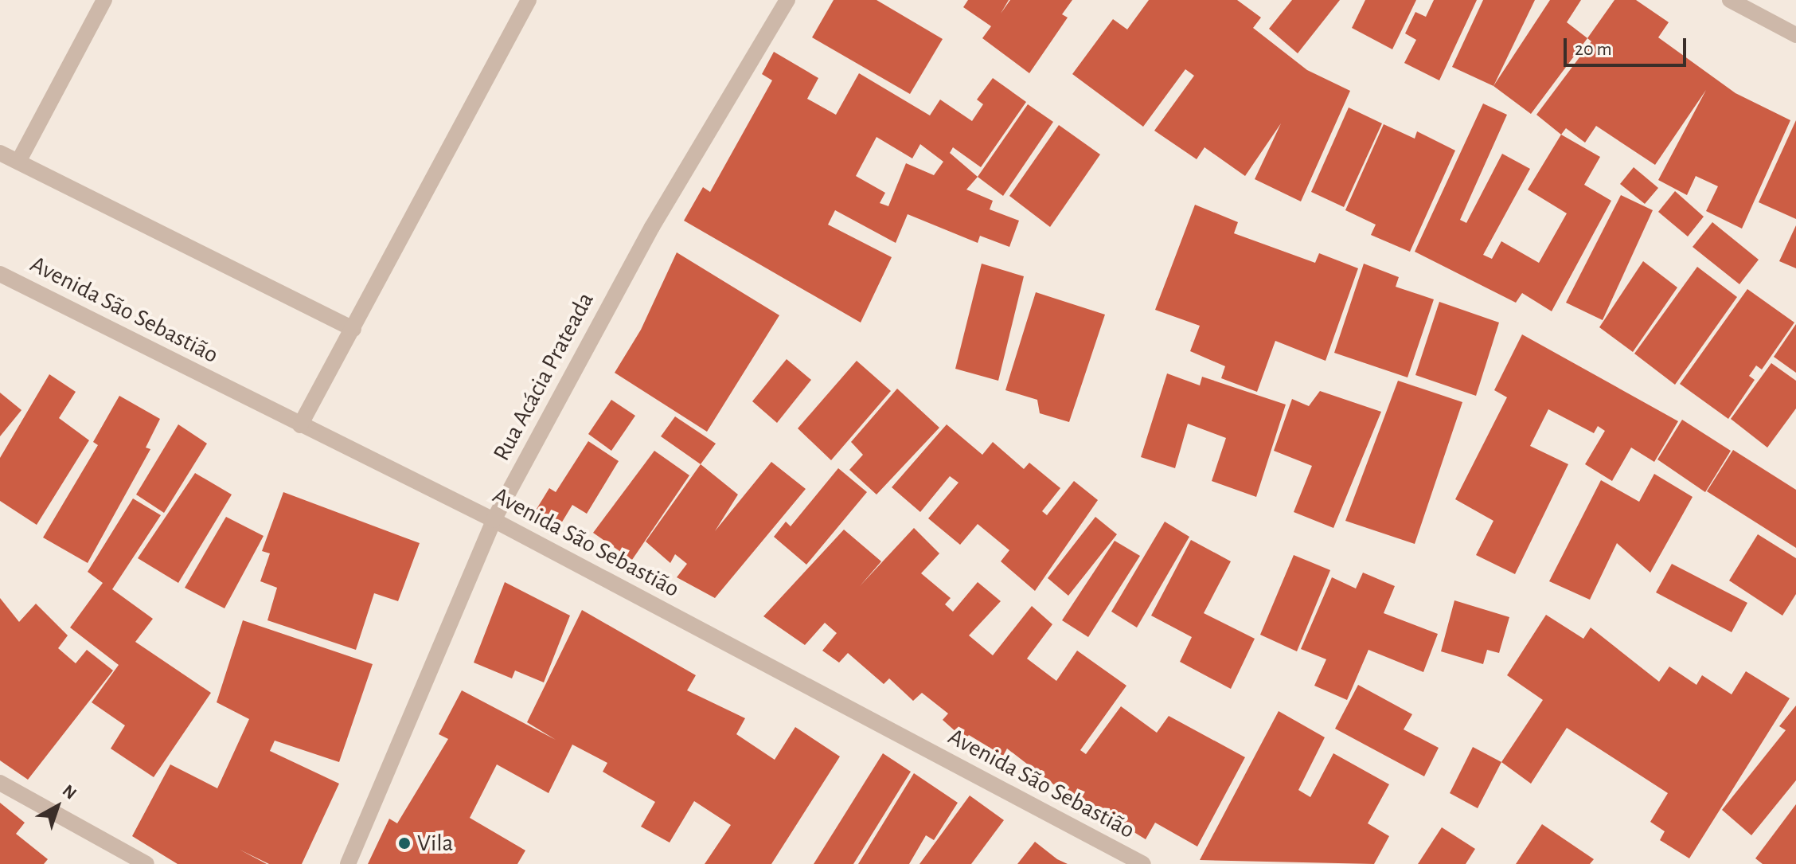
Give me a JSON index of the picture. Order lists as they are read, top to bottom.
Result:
{
  "streets": {
    "street": ["Avenida São Sebastião", "Rua Acácia Prateada"]
  },
  "crossings": [
    ["Avenida São Sebastião", "Rua Acácia Prateada"]
  ],
  "places": ["Vila"],
  "scale_bar": "20 m",
  "north": "top right"
}
